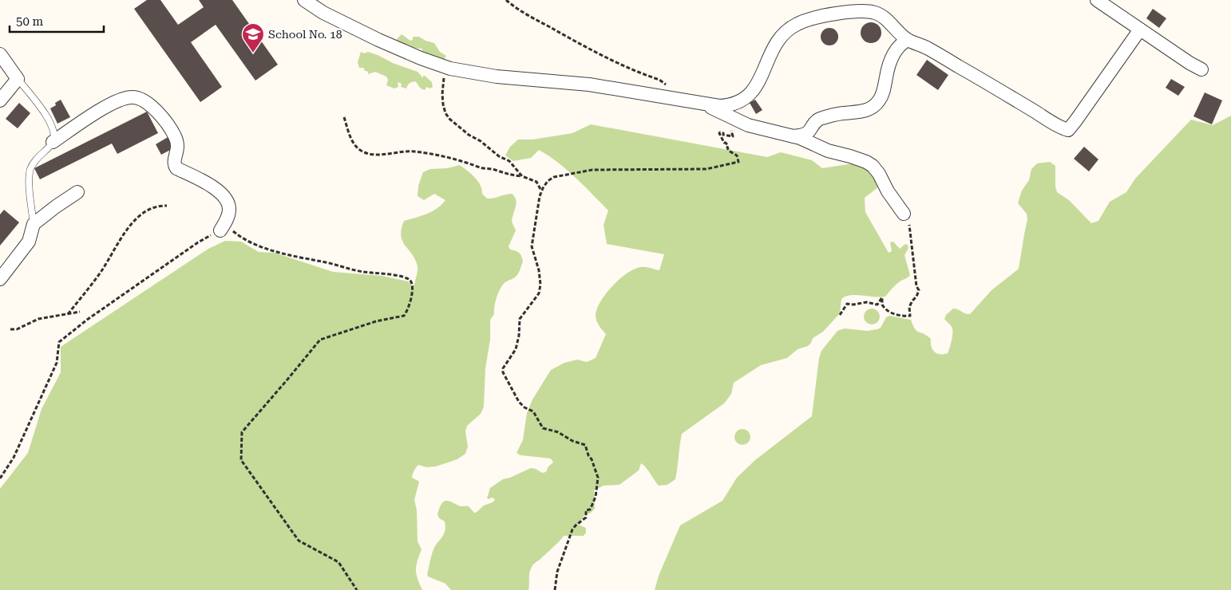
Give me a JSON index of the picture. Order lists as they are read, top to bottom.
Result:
{
  "places": {
    "school or university": ["School No. 18"]
  },
  "scale_bar": "50 m"
}
